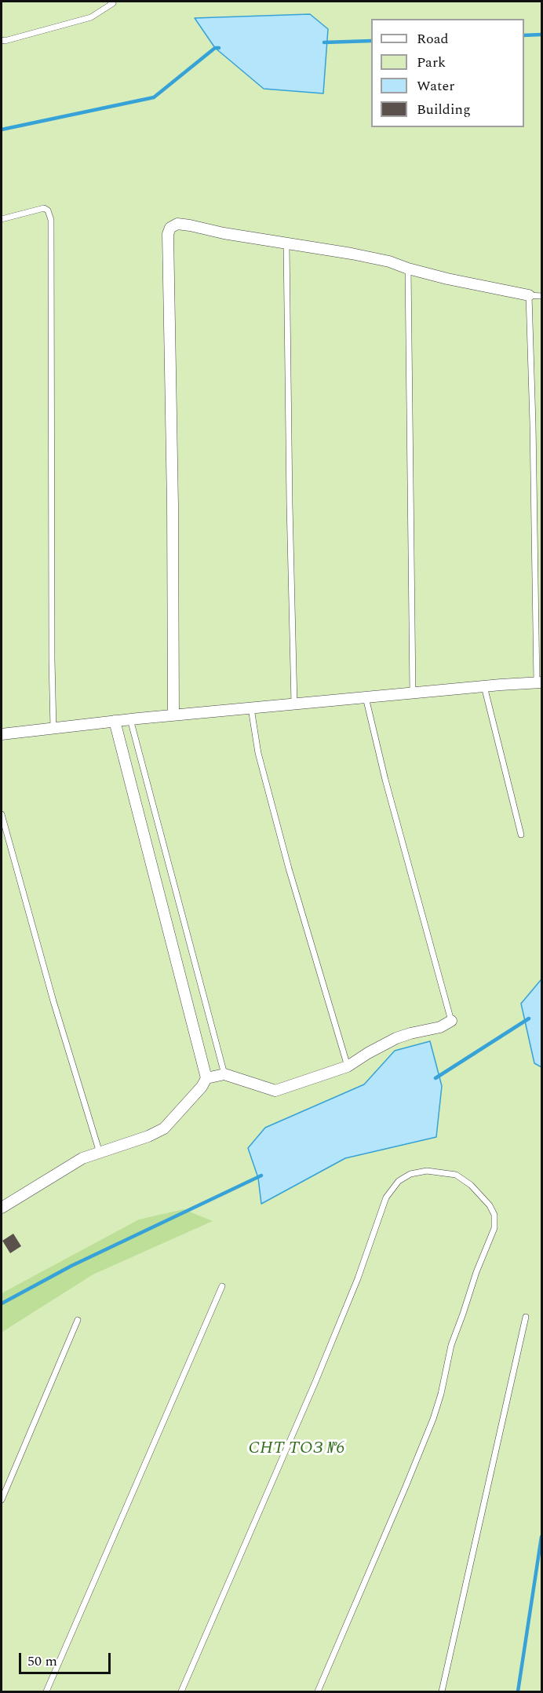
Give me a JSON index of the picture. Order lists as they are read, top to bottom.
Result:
{
  "parks": ["СНТ ТОЗ №6"],
  "legend": [
    "Road",
    "Park",
    "Water",
    "Building"
  ],
  "scale_bar": "50 m"
}
